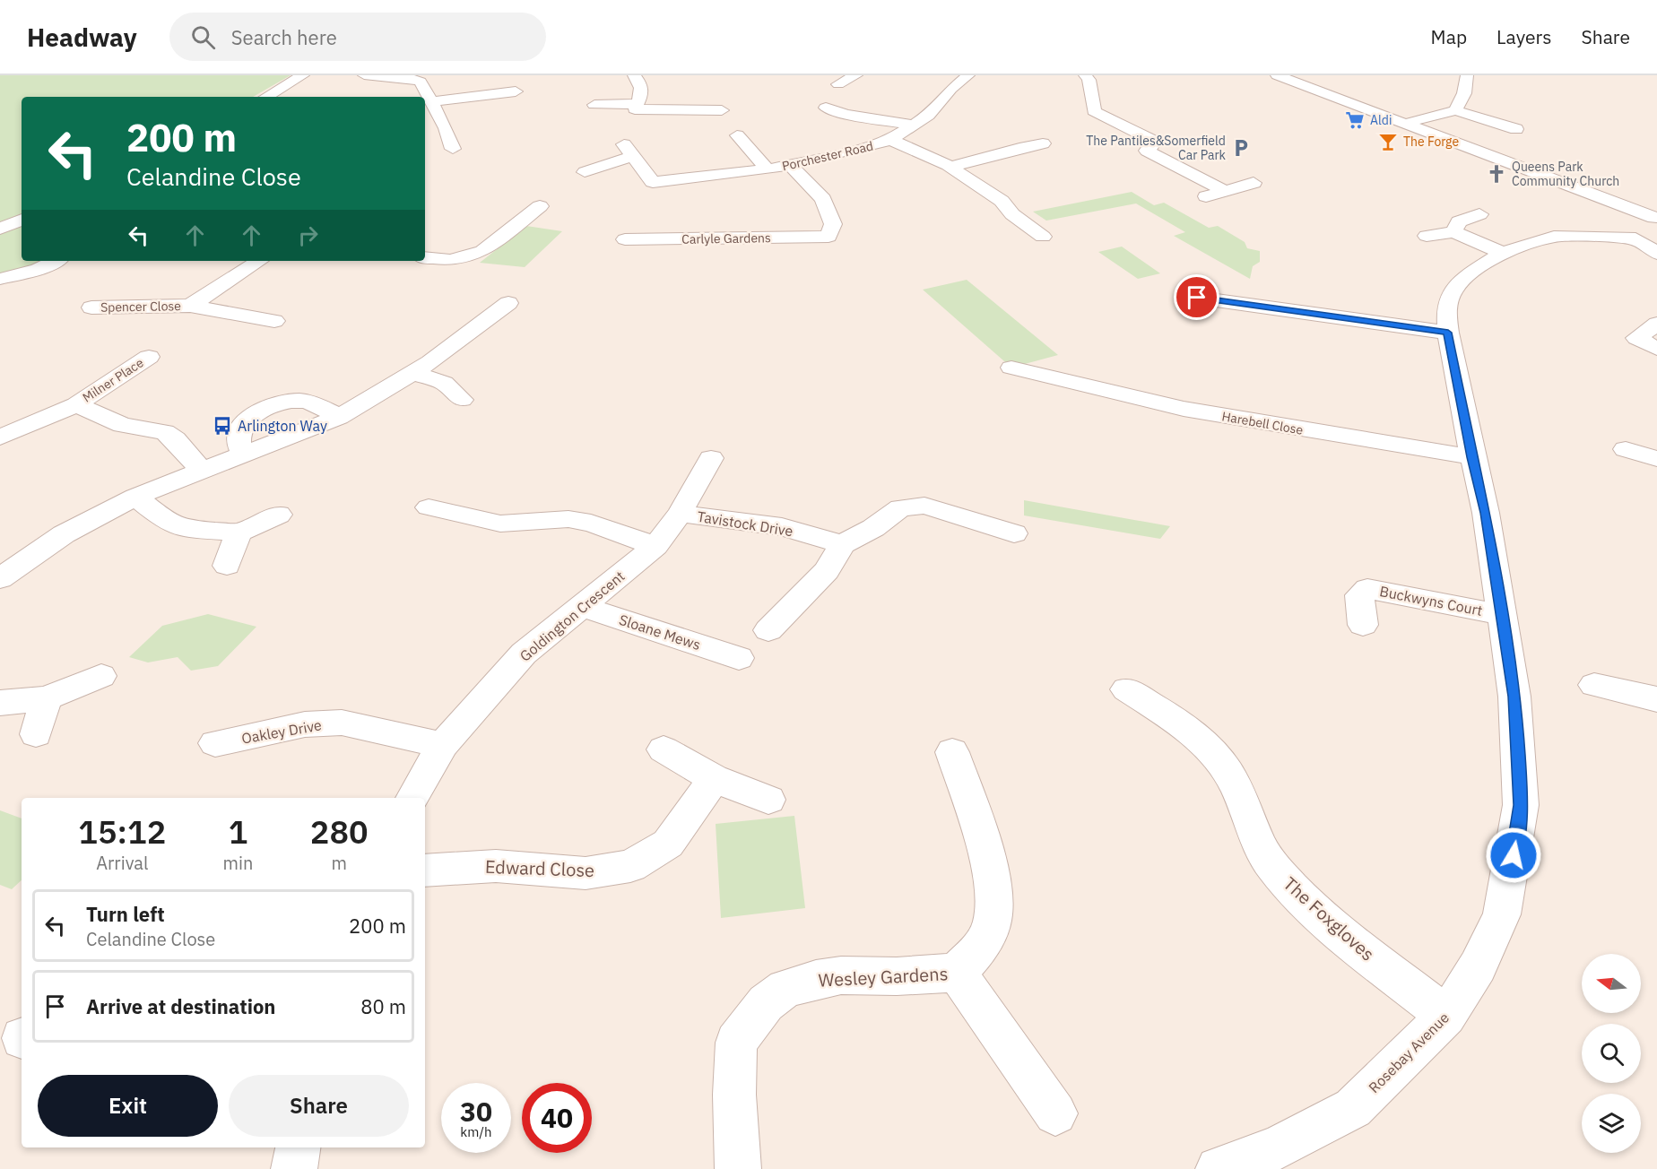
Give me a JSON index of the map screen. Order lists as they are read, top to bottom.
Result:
{
  "streets": {
    "street": [
      "Porchester Road",
      "Carlyle Gardens",
      "Spencer Close",
      "Milner Place",
      "Harebell Close",
      "Tavistock Drive",
      "Buckwyns Court",
      "Goldington Crescent",
      "Sloane Mews",
      "Oakley Drive",
      "Edward Close",
      "The Foxgloves",
      "Wesley Gardens",
      "Rosebay Avenue"
    ]
  },
  "crossings": [
    ["Porchester Road", "Carlyle Gardens"],
    ["Harebell Close", "Rosebay Avenue"],
    ["Tavistock Drive", "Goldington Crescent"],
    ["Buckwyns Court", "Rosebay Avenue"],
    ["Goldington Crescent", "Sloane Mews"],
    ["Goldington Crescent", "Oakley Drive"],
    ["The Foxgloves", "Rosebay Avenue"]
  ],
  "places": {
    "supermarket": ["Aldi"],
    "bar": ["The Forge"],
    "parking": ["The Pantiles&Somerfield Car Park"],
    "church": ["Queens Park Community Church"],
    "bus stop": ["Arlington Way"]
  },
  "north": "left",
  "page": {
    "header": "Headway",
    "search": "Search here",
    "nav": ["Map", "Layers", "Share"],
    "turn": ["200 m", "Celandine Close"],
    "eta": [
      "15:12",
      "Arrival",
      "1",
      "min",
      "280",
      "m"
    ],
    "list": [
      {
        "name": "Turn left",
        "note": "Celandine Close",
        "value": "200 m"
      },
      {
        "name": "Arrive at destination",
        "value": "80 m"
      }
    ],
    "buttons": ["Exit", "Share"],
    "speed": "30 km/h",
    "limit": "40"
  }
}
